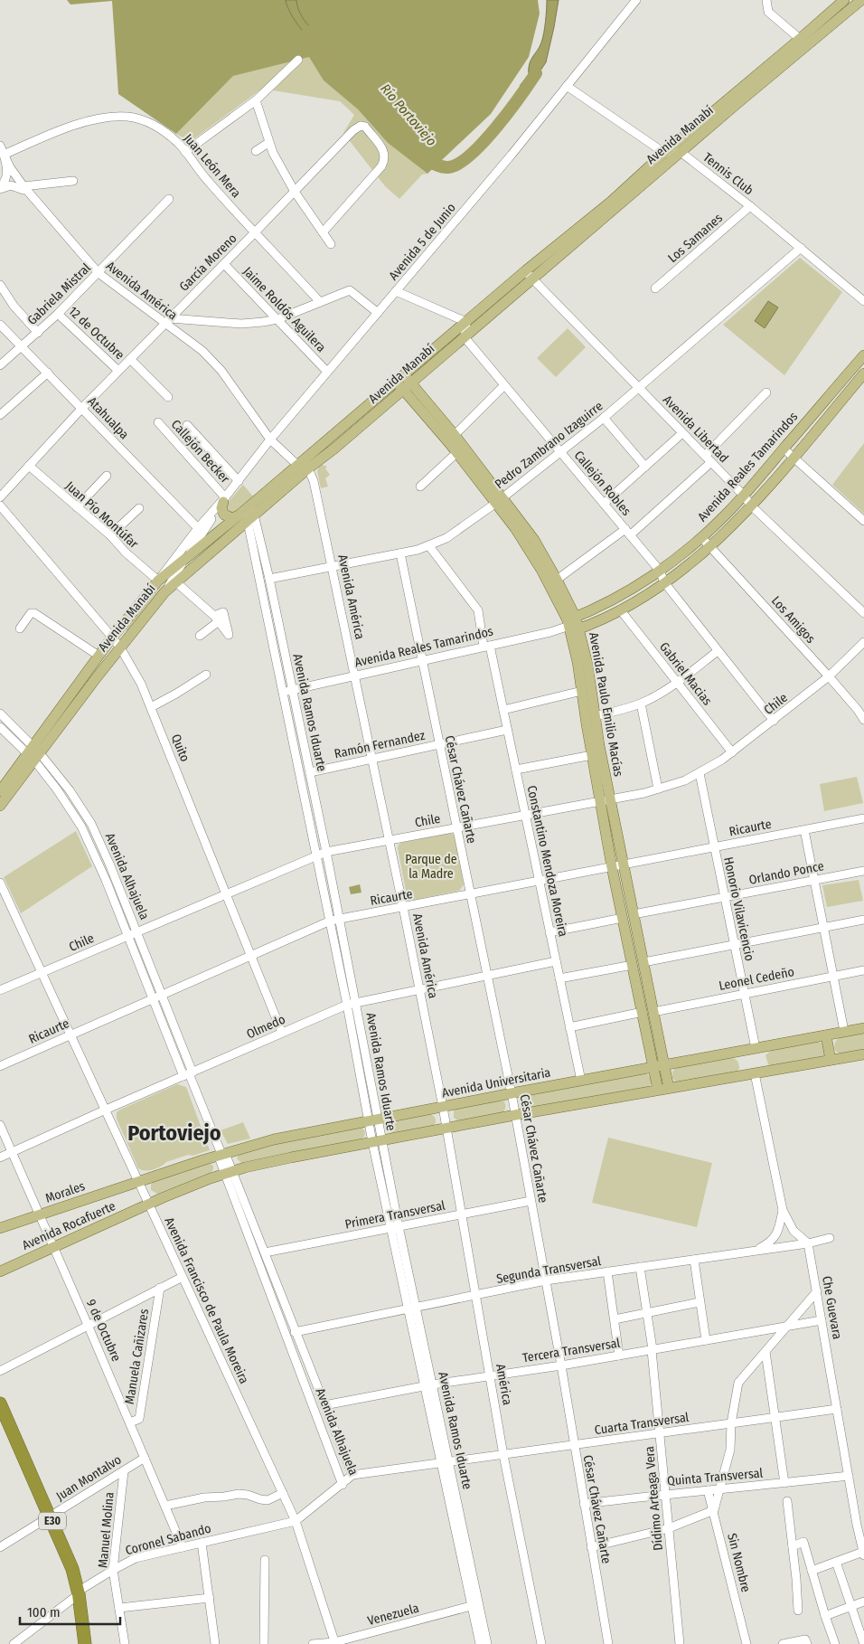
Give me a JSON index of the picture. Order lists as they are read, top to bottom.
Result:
{
  "streets": {
    "highway": ["E30"],
    "main road": [
      "Avenida Manabí",
      "Avenida Reales Tamarindos",
      "Avenida Paulo Emilio Macías",
      "Avenida Universitaria",
      "Morales",
      "Avenida Rocafuerte"
    ],
    "street": [
      "Juan León Mera",
      "Tennis Club",
      "Los Samanes",
      "Avenida 5 de Junio",
      "García Moreno",
      "Avenida América",
      "Gabriela Mistral",
      "Jaime Roldós Aguilera",
      "12 de Octubre",
      "Atahualpa",
      "Avenida Libertad",
      "Pedro Zambrano Izaguirre",
      "Callejón Becker",
      "Callejón Robles",
      "Juan Pío Montúfar",
      "Los Amigos",
      "Gabriel Macias",
      "Chile",
      "Avenida Ramos Iduarte",
      "Ramón Fernandez",
      "Quito",
      "César Chávez Cañarte",
      "Ricaurte",
      "Constantino Mendoza Moreira",
      "Orlando Ponce",
      "Avenida Alhajuela",
      "Honorio Vilavicencio",
      "Leonel Cedeño",
      "Olmedo",
      "Primera Transversal",
      "Segunda Transversal",
      "Avenida Francisco de Paula Moreira",
      "Che Guevara",
      "9 de Octubre",
      "Tercera Transversal",
      "Manuela Cañizares",
      "América",
      "Cuarta Transversal",
      "Quinta Transversal",
      "Juan Montalvo",
      "Dídimo Arteaga Vera",
      "Manuel Molina",
      "Coronel Sabando",
      "Sin Nombre",
      "Venezuela"
    ]
  },
  "crossings": [
    ["Avenida Manabí", "Tennis Club"],
    ["Avenida Manabí", "Avenida 5 de Junio"],
    ["Avenida Manabí", "Avenida América"],
    ["Avenida Manabí", "Avenida Libertad"],
    ["Avenida Manabí", "Callejón Robles"],
    ["Avenida Manabí", "Juan Pío Montúfar"],
    ["Avenida Manabí", "Avenida Paulo Emilio Macías"],
    ["Avenida Manabí", "Avenida Ramos Iduarte"],
    ["Avenida Manabí", "Quito"],
    ["Avenida Manabí", "Avenida Alhajuela"],
    ["Juan León Mera", "García Moreno"],
    ["Juan León Mera", "Avenida América"],
    ["Tennis Club", "Los Samanes"],
    ["Tennis Club", "Pedro Zambrano Izaguirre"],
    ["Avenida 5 de Junio", "Avenida América"],
    ["Avenida 5 de Junio", "Jaime Roldós Aguilera"],
    ["Avenida 5 de Junio", "Atahualpa"],
    ["Avenida 5 de Junio", "Callejón Becker"],
    ["Avenida 5 de Junio", "Juan Pío Montúfar"],
    ["García Moreno", "Avenida América"],
    ["García Moreno", "Jaime Roldós Aguilera"],
    ["García Moreno", "12 de Octubre"],
    ["García Moreno", "Atahualpa"],
    ["García Moreno", "Juan Pío Montúfar"],
    ["Avenida América", "Gabriela Mistral"],
    ["Avenida América", "Pedro Zambrano Izaguirre"],
    ["Avenida América", "Avenida Reales Tamarindos"],
    ["Avenida América", "Chile"],
    ["Avenida América", "Ramón Fernandez"],
    ["Avenida América", "Ricaurte"],
    ["Avenida América", "Olmedo"],
    ["Avenida América", "Avenida Universitaria"],
    ["Avenida América", "América"],
    ["Gabriela Mistral", "12 de Octubre"],
    ["Gabriela Mistral", "Atahualpa"],
    ["Avenida Libertad", "Pedro Zambrano Izaguirre"],
    ["Avenida Libertad", "Avenida Reales Tamarindos"],
    ["Pedro Zambrano Izaguirre", "Callejón Robles"],
    ["Pedro Zambrano Izaguirre", "Avenida Paulo Emilio Macías"],
    ["Pedro Zambrano Izaguirre", "Avenida Ramos Iduarte"],
    ["Pedro Zambrano Izaguirre", "César Chávez Cañarte"],
    ["Pedro Zambrano Izaguirre", "Constantino Mendoza Moreira"],
    ["Avenida Reales Tamarindos", "Callejón Robles"],
    ["Avenida Reales Tamarindos", "Los Amigos"],
    ["Avenida Reales Tamarindos", "Gabriel Macias"],
    ["Avenida Reales Tamarindos", "Avenida Paulo Emilio Macías"],
    ["Avenida Reales Tamarindos", "Avenida Ramos Iduarte"],
    ["Avenida Reales Tamarindos", "César Chávez Cañarte"],
    ["Avenida Reales Tamarindos", "Constantino Mendoza Moreira"],
    ["Callejón Robles", "Chile"],
    ["Los Amigos", "Chile"],
    ["Gabriel Macias", "Chile"],
    ["Chile", "Avenida Paulo Emilio Macías"],
    ["Chile", "Avenida Ramos Iduarte"],
    ["Chile", "Quito"],
    ["Chile", "César Chávez Cañarte"],
    ["Chile", "Constantino Mendoza Moreira"],
    ["Chile", "Avenida Alhajuela"],
    ["Chile", "Honorio Vilavicencio"],
    ["Chile", "Avenida Francisco de Paula Moreira"],
    ["Avenida Paulo Emilio Macías", "Ricaurte"],
    ["Avenida Paulo Emilio Macías", "Orlando Ponce"],
    ["Avenida Paulo Emilio Macías", "Leonel Cedeño"],
    ["Avenida Paulo Emilio Macías", "Avenida Universitaria"],
    ["Avenida Ramos Iduarte", "Ramón Fernandez"],
    ["Avenida Ramos Iduarte", "Ricaurte"],
    ["Avenida Ramos Iduarte", "Olmedo"],
    ["Avenida Ramos Iduarte", "Avenida Universitaria"],
    ["Avenida Ramos Iduarte", "Primera Transversal"],
    ["Avenida Ramos Iduarte", "Segunda Transversal"],
    ["Avenida Ramos Iduarte", "Tercera Transversal"],
    ["Avenida Ramos Iduarte", "Cuarta Transversal"],
    ["Avenida Ramos Iduarte", "Venezuela"],
    ["Ramón Fernandez", "César Chávez Cañarte"],
    ["Ramón Fernandez", "Constantino Mendoza Moreira"],
    ["Quito", "Ricaurte"],
    ["Quito", "Olmedo"],
    ["César Chávez Cañarte", "Ricaurte"],
    ["César Chávez Cañarte", "Olmedo"],
    ["César Chávez Cañarte", "Avenida Universitaria"],
    ["César Chávez Cañarte", "Primera Transversal"],
    ["César Chávez Cañarte", "Segunda Transversal"],
    ["César Chávez Cañarte", "Tercera Transversal"],
    ["César Chávez Cañarte", "Cuarta Transversal"],
    ["César Chávez Cañarte", "Quinta Transversal"],
    ["Ricaurte", "Constantino Mendoza Moreira"],
    ["Ricaurte", "Avenida Alhajuela"],
    ["Ricaurte", "Honorio Vilavicencio"],
    ["Ricaurte", "Avenida Francisco de Paula Moreira"],
    ["Constantino Mendoza Moreira", "Olmedo"],
    ["Constantino Mendoza Moreira", "Avenida Universitaria"],
    ["Orlando Ponce", "Honorio Vilavicencio"],
    ["Avenida Alhajuela", "Olmedo"],
    ["Avenida Alhajuela", "Primera Transversal"],
    ["Avenida Alhajuela", "Segunda Transversal"],
    ["Avenida Alhajuela", "Tercera Transversal"],
    ["Avenida Alhajuela", "Coronel Sabando"],
    ["Honorio Vilavicencio", "Leonel Cedeño"],
    ["Honorio Vilavicencio", "Avenida Universitaria"],
    ["Olmedo", "Avenida Francisco de Paula Moreira"],
    ["Olmedo", "9 de Octubre"],
    ["Avenida Universitaria", "Morales"],
    ["Avenida Universitaria", "Avenida Francisco de Paula Moreira"],
    ["Morales", "Avenida Francisco de Paula Moreira"],
    ["Morales", "9 de Octubre"],
    ["Primera Transversal", "América"],
    ["Avenida Rocafuerte", "Avenida Francisco de Paula Moreira"],
    ["Avenida Rocafuerte", "9 de Octubre"],
    ["Segunda Transversal", "Che Guevara"],
    ["Segunda Transversal", "América"],
    ["Segunda Transversal", "Dídimo Arteaga Vera"],
    ["Avenida Francisco de Paula Moreira", "Coronel Sabando"],
    ["Avenida Francisco de Paula Moreira", "Venezuela"],
    ["Che Guevara", "Tercera Transversal"],
    ["Che Guevara", "Cuarta Transversal"],
    ["Che Guevara", "Quinta Transversal"],
    ["9 de Octubre", "Manuela Cañizares"],
    ["9 de Octubre", "Juan Montalvo"],
    ["9 de Octubre", "Coronel Sabando"],
    ["Tercera Transversal", "América"],
    ["Tercera Transversal", "Dídimo Arteaga Vera"],
    ["América", "Cuarta Transversal"],
    ["Cuarta Transversal", "Dídimo Arteaga Vera"],
    ["Quinta Transversal", "Dídimo Arteaga Vera"],
    ["Quinta Transversal", "Sin Nombre"],
    ["Juan Montalvo", "E30"],
    ["Juan Montalvo", "Manuel Molina"],
    ["E30", "Coronel Sabando"],
    ["Manuel Molina", "Coronel Sabando"]
  ],
  "districts": ["Portoviejo"],
  "water": ["Río Portoviejo"],
  "parks": ["Parque de la Madre"],
  "scale_bar": "100 m"
}
